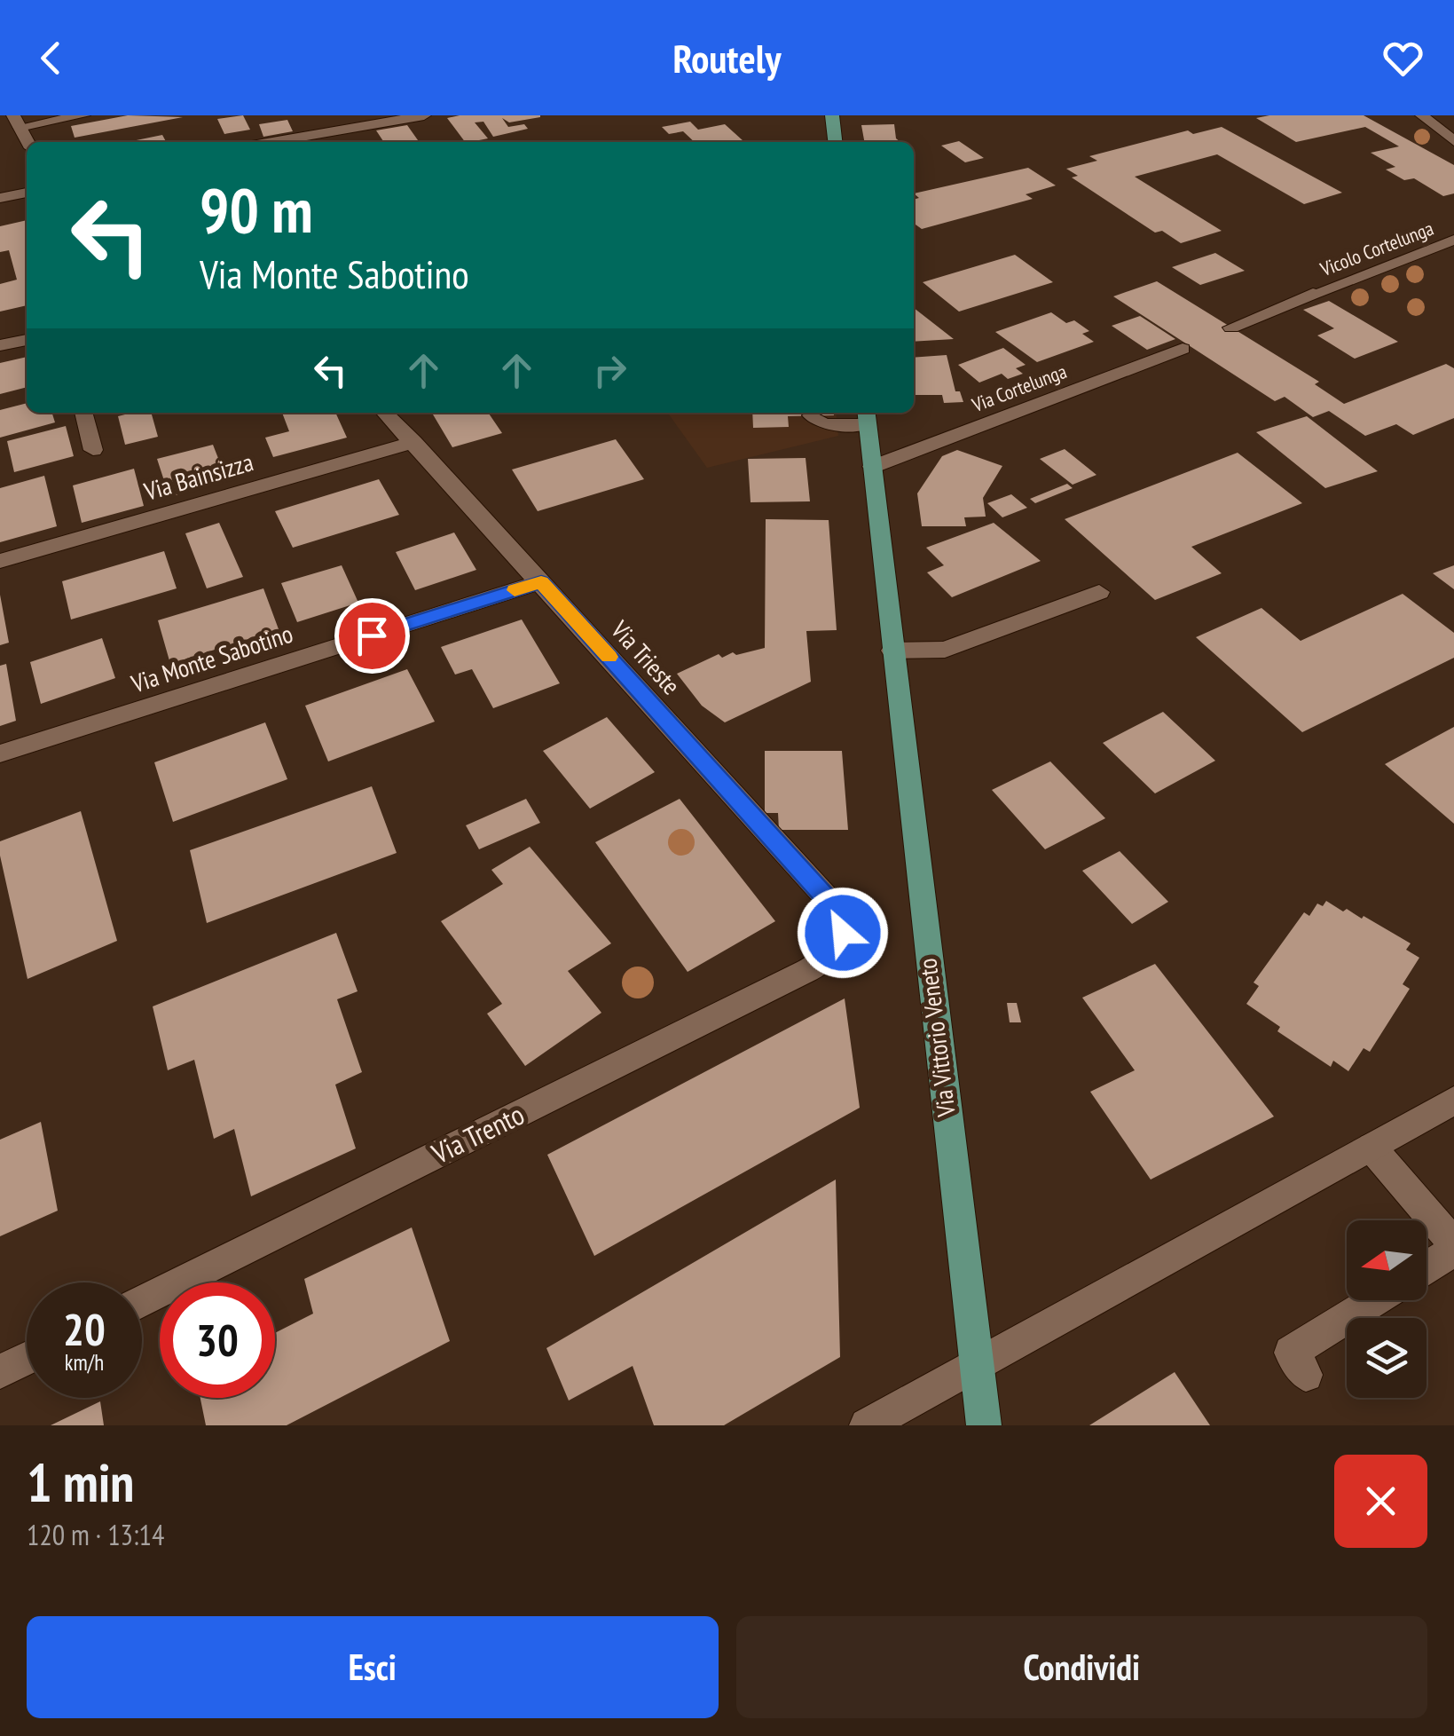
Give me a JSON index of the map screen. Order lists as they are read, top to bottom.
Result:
{
  "streets": {
    "main road": ["Via Vittorio Veneto"],
    "street": [
      "Vicolo Cortelunga",
      "Via Cortelunga",
      "Via Bainsizza",
      "Via Trieste",
      "Via Monte Sabotino",
      "Via Trento"
    ]
  },
  "crossings": [
    ["Via Cortelunga", "Via Vittorio Veneto"],
    ["Via Bainsizza", "Via Trieste"],
    ["Via Trieste", "Via Monte Sabotino"],
    ["Via Trieste", "Via Trento"]
  ],
  "north": "left",
  "page": {
    "header": "Routely",
    "turn": ["90 m", "Via Monte Sabotino"],
    "speed": "20 km/h",
    "limit": "30",
    "heading": ["1 min", "120 m · 13:14"],
    "buttons": ["Esci", "Condividi"]
  }
}
